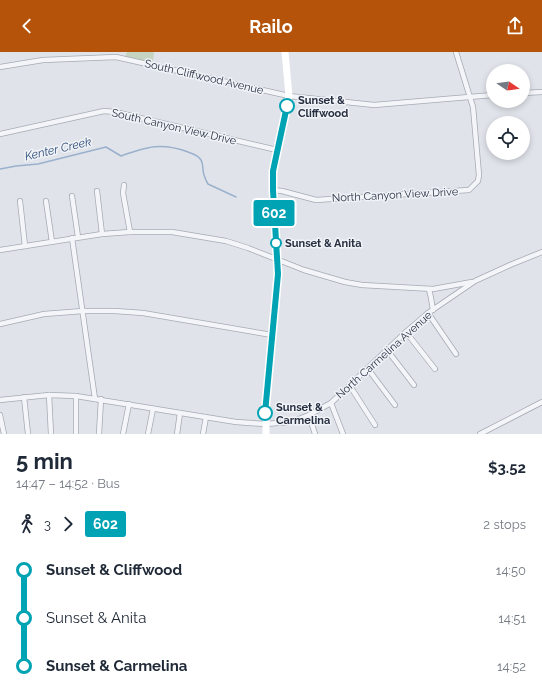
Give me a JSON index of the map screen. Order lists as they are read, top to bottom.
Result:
{
  "streets": {
    "street": [
      "South Cliffwood Avenue",
      "South Canyon View Drive",
      "North Canyon View Drive",
      "North Carmelina Avenue"
    ]
  },
  "crossings": [
    ["South Cliffwood Avenue", "North Canyon View Drive"]
  ],
  "water": ["Kenter Creek"],
  "places": ["Sunset & Cliffwood", "Sunset & Anita", "Sunset & Carmelina"],
  "lines": ["bus line 602"],
  "north": "right",
  "page": {
    "header": "Railo",
    "on_map": "602",
    "heading": ["5 min", "14:47 – 14:52 · Bus", "$3.52"],
    "legs": ["3", "602", "2 stops"],
    "list": [
      {
        "name": "Sunset & Cliffwood",
        "value": "14:50"
      },
      {
        "name": "Sunset & Anita",
        "value": "14:51"
      },
      {
        "name": "Sunset & Carmelina",
        "value": "14:52"
      }
    ]
  }
}
